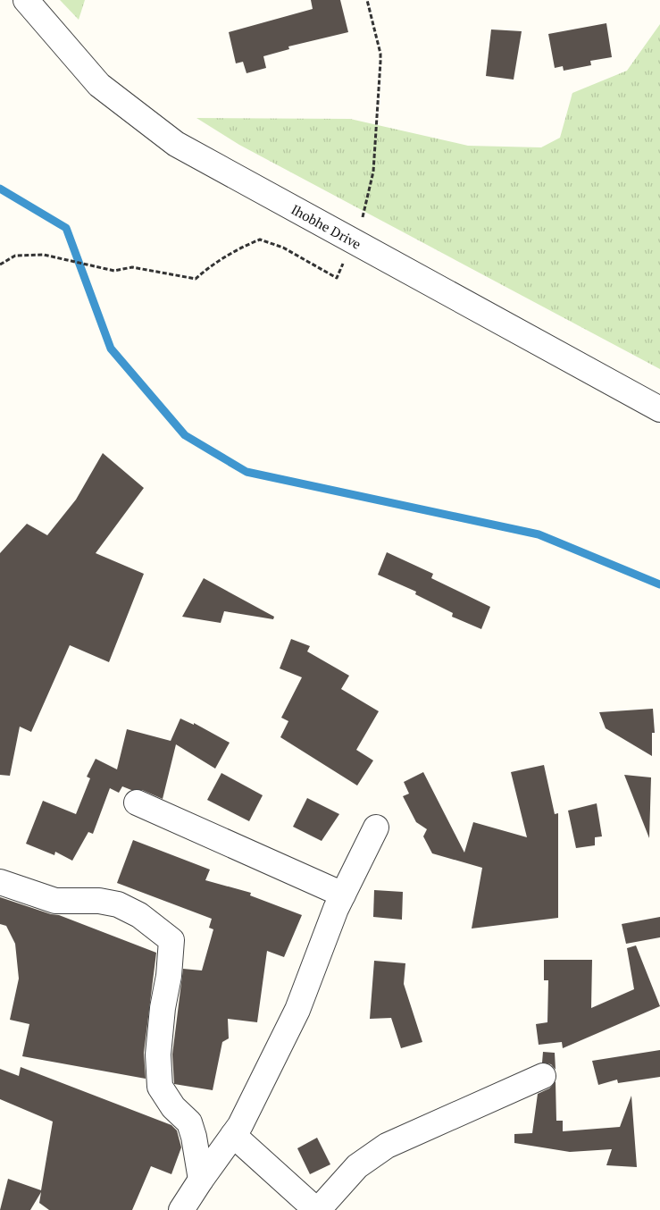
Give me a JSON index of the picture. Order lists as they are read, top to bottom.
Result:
{
  "streets": {
    "street": ["Ihobhe Drive"]
  }
}
